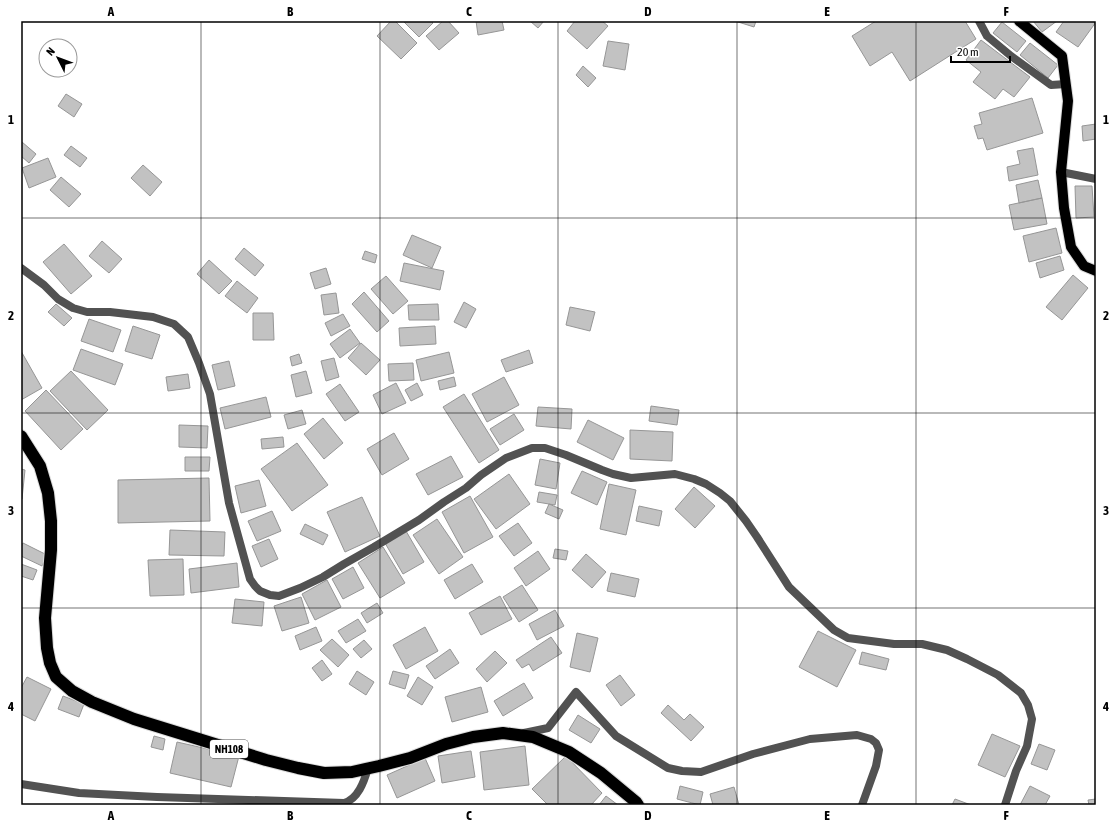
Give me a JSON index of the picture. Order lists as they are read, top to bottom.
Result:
{
  "streets": {
    "highway": ["NH108"]
  },
  "scale_bar": "20 m",
  "north": "top left",
  "grid": {
    "columns": [
      "A",
      "B",
      "C",
      "D",
      "E",
      "F"
    ],
    "rows": [
      "1",
      "2",
      "3",
      "4"
    ]
  }
}
